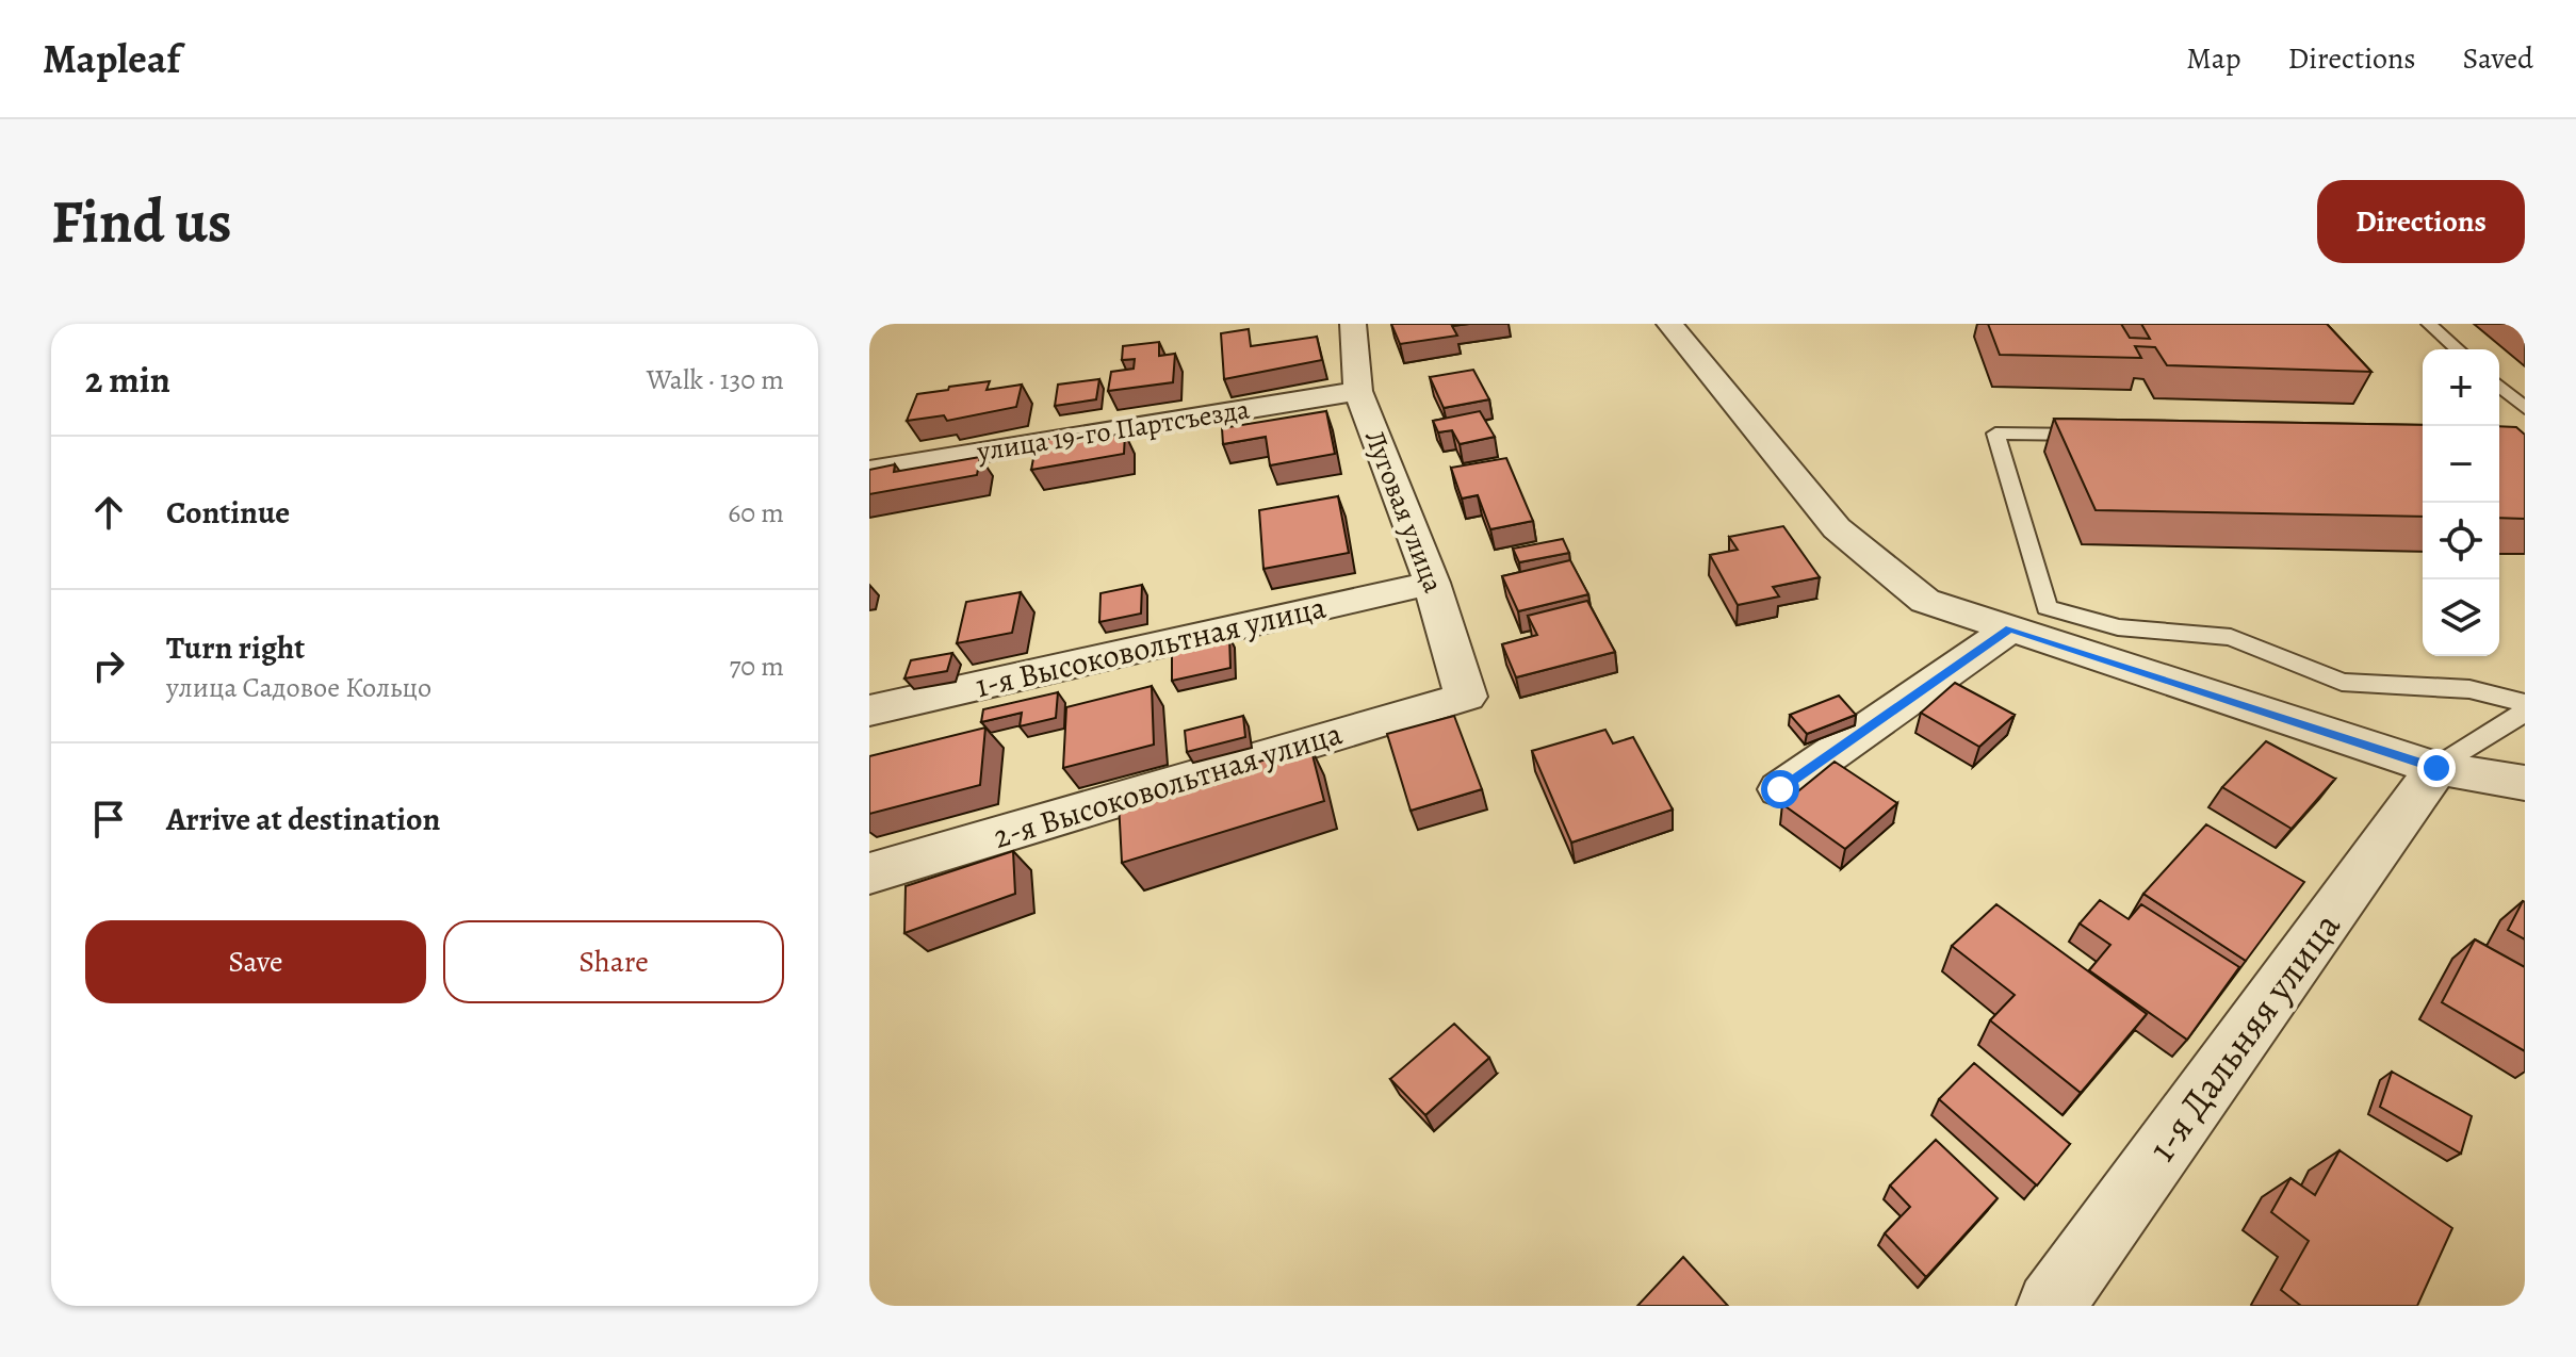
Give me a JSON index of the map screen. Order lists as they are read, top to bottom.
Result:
{
  "streets": {
    "street": [
      "улица 19-го Партсъезда",
      "Луговая улица",
      "1-я Высоковольтная улица",
      "2-я Высоковольтная улица",
      "1-я Дальняя улица"
    ]
  },
  "crossings": [
    ["улица 19-го Партсъезда", "Луговая улица"],
    ["Луговая улица", "1-я Высоковольтная улица"],
    ["Луговая улица", "2-я Высоковольтная улица"]
  ],
  "page": {
    "header": "Mapleaf",
    "nav": ["Map", "Directions", "Saved"],
    "buttons": [
      "Directions",
      ["Save", "Share"]
    ],
    "title": "Find us",
    "heading": ["2 min", "Walk · 130 m"],
    "map_buttons": ["+", "−"],
    "list": [
      ["Continue", "60 m"],
      ["Turn right", "улица Садовое Кольцо", "70 m"],
      "Arrive at destination"
    ]
  }
}
